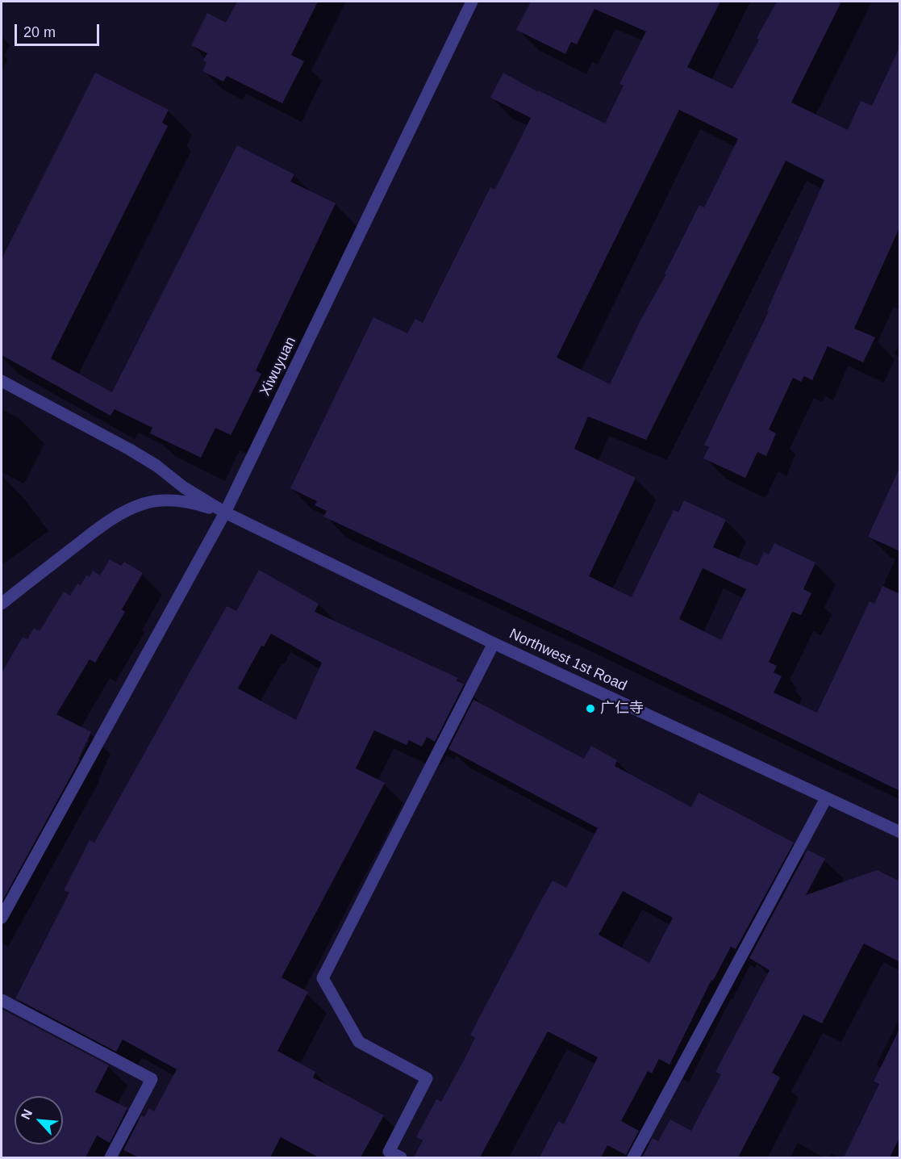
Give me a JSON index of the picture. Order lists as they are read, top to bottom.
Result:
{
  "streets": {
    "street": ["Xiwuyuan", "Northwest 1st Road"]
  },
  "crossings": [
    ["Xiwuyuan", "Northwest 1st Road"]
  ],
  "places": ["广仁寺"],
  "scale_bar": "20 m",
  "north": "top left"
}
